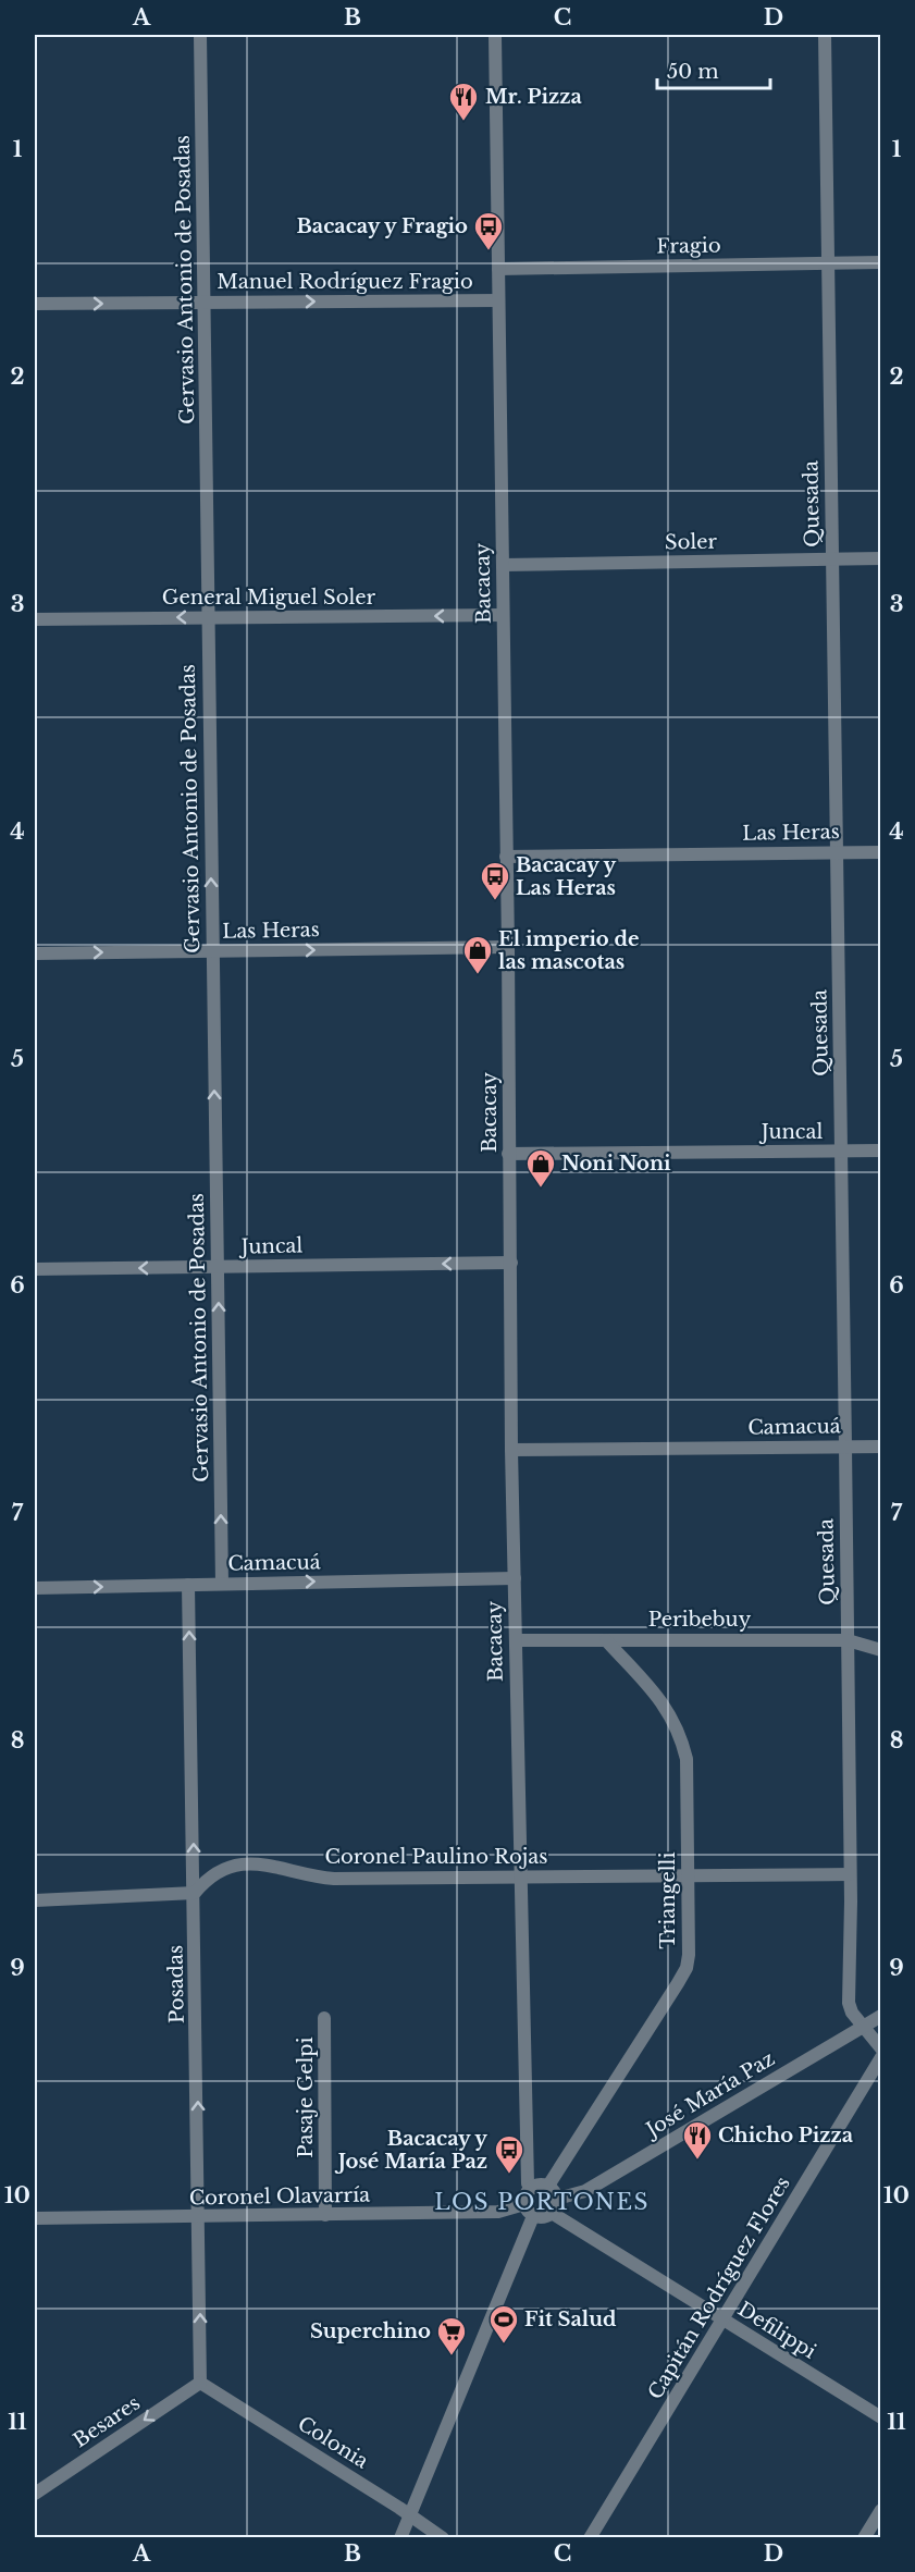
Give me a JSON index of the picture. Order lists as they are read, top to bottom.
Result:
{
  "streets": {
    "street": [
      "Fragio",
      "Gervasio Antonio de Posadas",
      "Manuel Rodríguez Fragio",
      "Quesada",
      "Soler",
      "Bacacay",
      "General Miguel Soler",
      "Las Heras",
      "Juncal",
      "Camacuá",
      "Peribebuy",
      "Coronel Paulino Rojas",
      "Triangelli",
      "Posadas",
      "José María Paz",
      "Pasaje Gelpi",
      "Coronel Olavarría",
      "Capitán Rodríguez Flores",
      "Defilippi",
      "Besares",
      "Colonia"
    ]
  },
  "crossings": [
    ["Fragio", "Quesada"],
    ["Fragio", "Bacacay"],
    ["Gervasio Antonio de Posadas", "Manuel Rodríguez Fragio"],
    ["Gervasio Antonio de Posadas", "General Miguel Soler"],
    ["Gervasio Antonio de Posadas", "Las Heras"],
    ["Gervasio Antonio de Posadas", "Juncal"],
    ["Gervasio Antonio de Posadas", "Camacuá"],
    ["Manuel Rodríguez Fragio", "Bacacay"],
    ["Quesada", "Soler"],
    ["Quesada", "Las Heras"],
    ["Quesada", "Juncal"],
    ["Quesada", "Camacuá"],
    ["Quesada", "Peribebuy"],
    ["Quesada", "Coronel Paulino Rojas"],
    ["Quesada", "José María Paz"],
    ["Soler", "Bacacay"],
    ["Bacacay", "General Miguel Soler"],
    ["Bacacay", "Las Heras"],
    ["Bacacay", "Juncal"],
    ["Bacacay", "Camacuá"],
    ["Bacacay", "Peribebuy"],
    ["Bacacay", "Coronel Paulino Rojas"],
    ["Bacacay", "Triangelli"],
    ["Bacacay", "José María Paz"],
    ["Bacacay", "Coronel Olavarría"],
    ["Bacacay", "Defilippi"],
    ["Camacuá", "Posadas"],
    ["Peribebuy", "Triangelli"],
    ["Coronel Paulino Rojas", "Triangelli"],
    ["Coronel Paulino Rojas", "Posadas"],
    ["Triangelli", "José María Paz"],
    ["Triangelli", "Coronel Olavarría"],
    ["Triangelli", "Defilippi"],
    ["Posadas", "Coronel Olavarría"],
    ["Posadas", "Besares"],
    ["Posadas", "Colonia"],
    ["José María Paz", "Coronel Olavarría"],
    ["José María Paz", "Defilippi"],
    ["Pasaje Gelpi", "Coronel Olavarría"],
    ["Coronel Olavarría", "Defilippi"],
    ["Capitán Rodríguez Flores", "Defilippi"],
    ["Besares", "Colonia"]
  ],
  "one_way": [
    "Gervasio Antonio de Posadas",
    "Manuel Rodríguez Fragio",
    "General Miguel Soler",
    "Las Heras",
    "Juncal",
    "Camacuá",
    "Posadas",
    "Besares"
  ],
  "districts": ["LOS PORTONES"],
  "places": {
    "restaurant": ["Mr. Pizza", "Chicho Pizza"],
    "bus stop": ["Bacacay y Fragio", "Bacacay y Las Heras", "Bacacay y José María Paz"],
    "shop": ["El imperio de las mascotas", "Noni Noni"],
    "sports": ["Fit Salud"],
    "supermarket": ["Superchino"]
  },
  "scale_bar": "50 m",
  "grid": {
    "columns": [
      "A",
      "B",
      "C",
      "D"
    ],
    "rows": [
      "1",
      "2",
      "3",
      "4",
      "5",
      "6",
      "7",
      "8",
      "9",
      "10",
      "11"
    ]
  }
}
